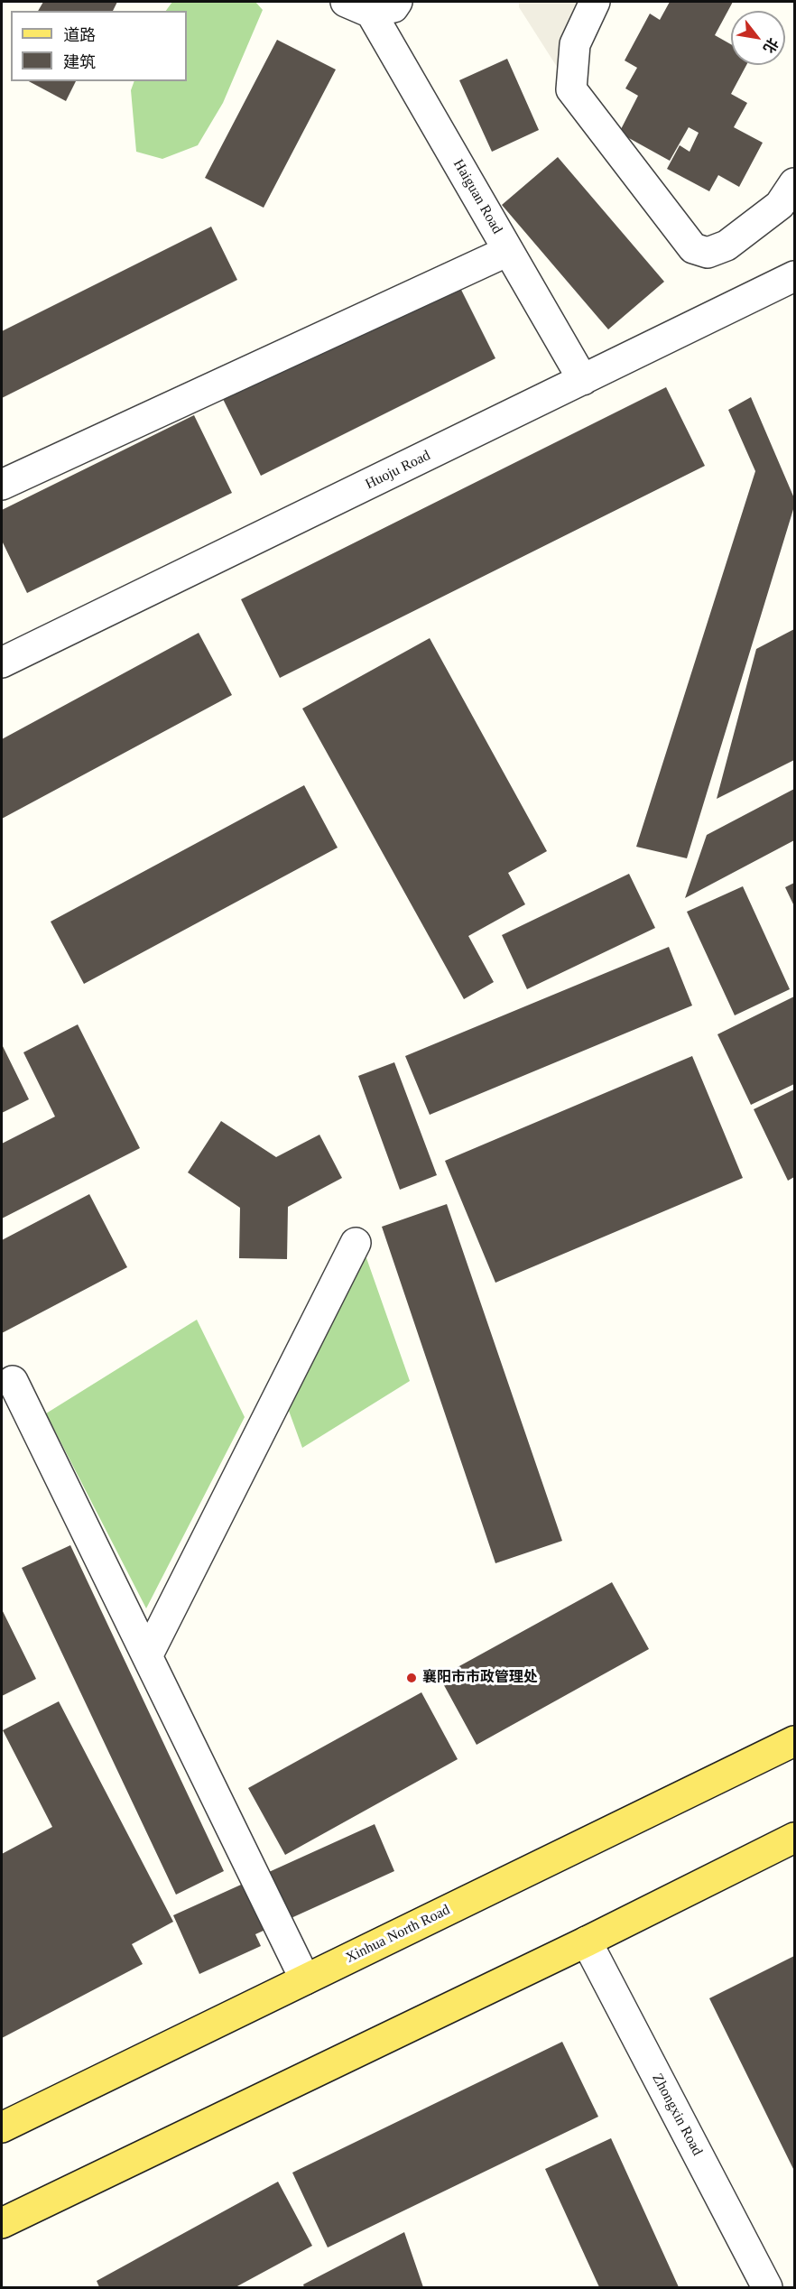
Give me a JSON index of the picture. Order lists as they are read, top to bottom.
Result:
{
  "streets": {
    "main road": ["Xinhua North Road"],
    "street": ["Haiguan Road", "Huoju Road", "Zhongxin Road"]
  },
  "crossings": [
    ["Haiguan Road", "Huoju Road"]
  ],
  "places": ["襄阳市市政管理处"],
  "legend": ["道路", "建筑"],
  "north": "bottom right"
}
